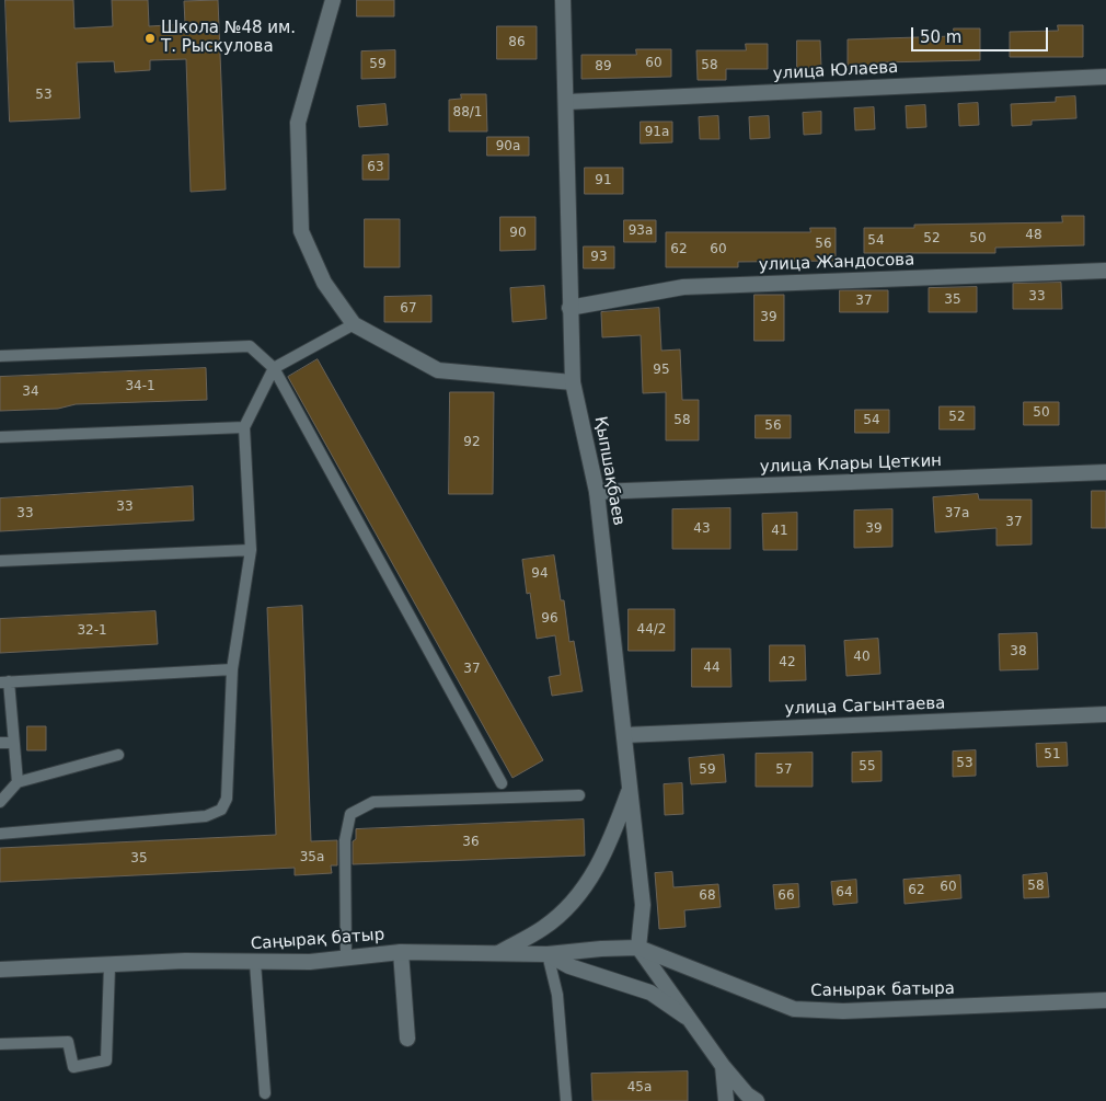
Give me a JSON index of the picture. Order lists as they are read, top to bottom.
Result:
{
  "streets": {
    "street": [
      "улица Юлаева",
      "улица Жандосова",
      "улица Клары Цеткин",
      "Қыпшақбаев",
      "улица Сагынтаева",
      "Саңырақ батыр",
      "Санырак батыра"
    ]
  },
  "crossings": [
    ["улица Юлаева", "Қыпшақбаев"],
    ["улица Жандосова", "Қыпшақбаев"],
    ["улица Клары Цеткин", "Қыпшақбаев"],
    ["Қыпшақбаев", "улица Сагынтаева"],
    ["Қыпшақбаев", "Саңырақ батыр"],
    ["Қыпшақбаев", "Санырак батыра"],
    ["Саңырақ батыр", "Санырак батыра"]
  ],
  "places": ["Школа №48 им. Т. Рыскулова"],
  "house_numbers": [
    "86",
    "60",
    "59",
    "58",
    "89",
    "53",
    "88/1",
    "91а",
    "90а",
    "63",
    "91",
    "93а",
    "90",
    "48",
    "52",
    "50",
    "54",
    "56",
    "62",
    "60",
    "93",
    "33",
    "35",
    "37",
    "67",
    "39",
    "95",
    "34-1",
    "34",
    "50",
    "52",
    "58",
    "54",
    "56",
    "92",
    "33",
    "33",
    "37а",
    "37",
    "43",
    "39",
    "41",
    "94",
    "96",
    "44/2",
    "32-1",
    "38",
    "40",
    "42",
    "44",
    "37",
    "51",
    "53",
    "55",
    "59",
    "57",
    "36",
    "35а",
    "35",
    "58",
    "60",
    "62",
    "64",
    "68",
    "66",
    "45а"
  ],
  "scale_bar": "50 m"
}
